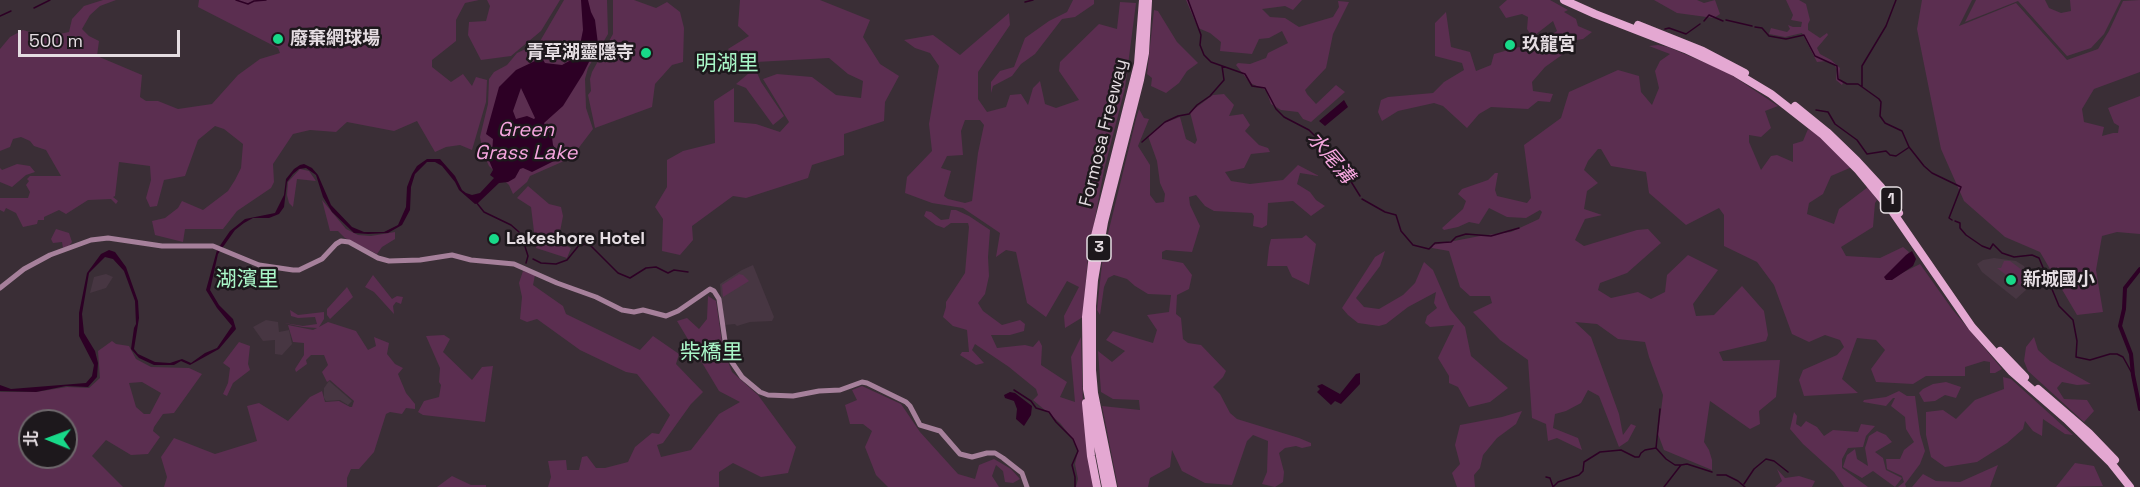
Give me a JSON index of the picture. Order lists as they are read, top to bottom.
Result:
{
  "streets": {
    "highway": ["Formosa Freeway", "1", "3"]
  },
  "districts": ["明湖里", "湖濱里", "柴橋里"],
  "water": ["Green Grass Lake", "水尾溝"],
  "places": [
    "廢棄網球場",
    "玖龍宮",
    "青草湖靈隱寺",
    "Lakeshore Hotel",
    "新城國小"
  ],
  "scale_bar": "500 m",
  "north": "left"
}
